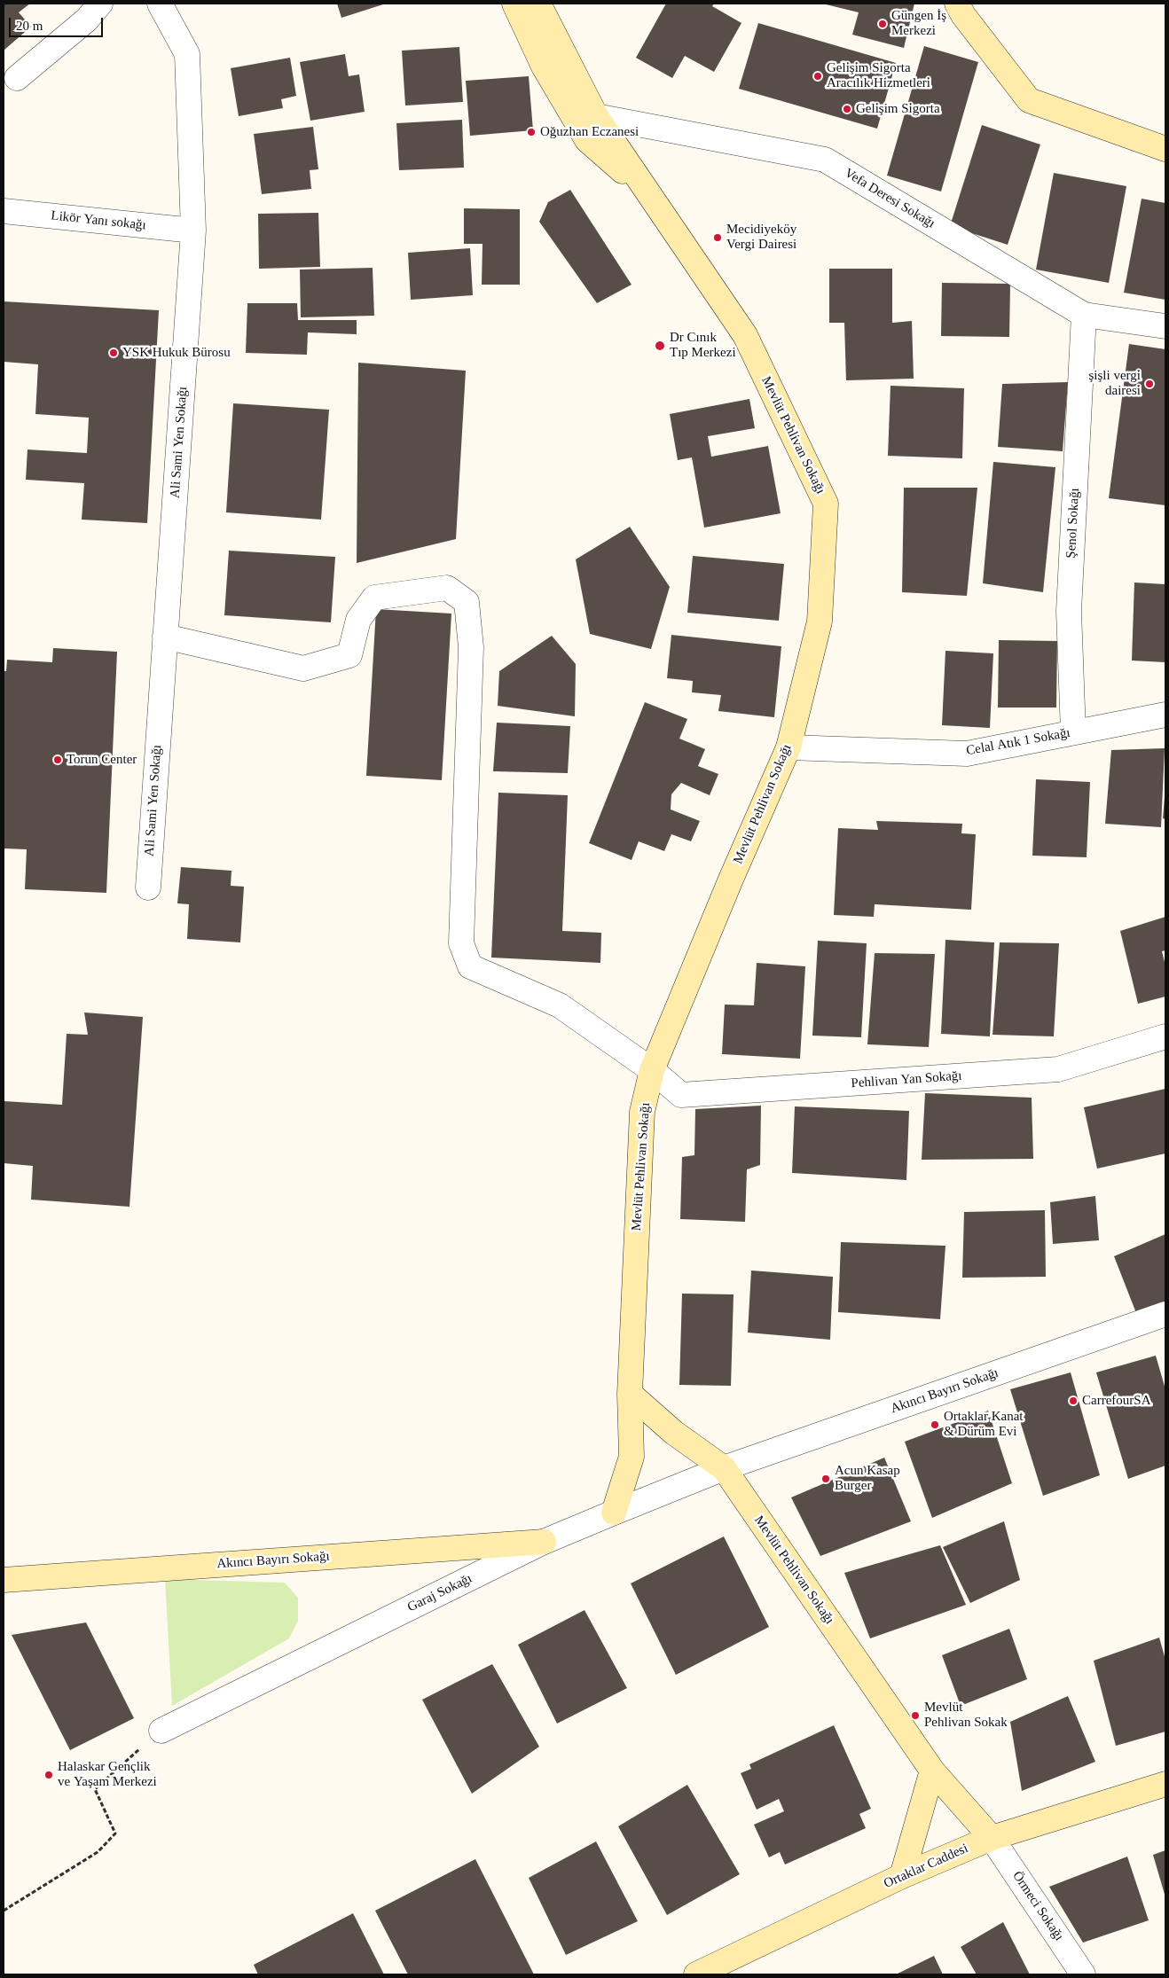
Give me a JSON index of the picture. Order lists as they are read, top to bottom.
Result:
{
  "streets": {
    "street": [
      "Vefa Deresi Sokağı",
      "Likör Yanı sokağı",
      "Mevlüt Pehlivan Sokağı",
      "Ali Sami Yen Sokağı",
      "Şenol Sokağı",
      "Celal Atık 1 Sokağı",
      "Pehlivan Yan Sokağı",
      "Akıncı Bayırı Sokağı",
      "Garaj Sokağı",
      "Ortaklar Caddesi",
      "Örmeci Sokağı"
    ]
  },
  "crossings": [
    ["Vefa Deresi Sokağı", "Mevlüt Pehlivan Sokağı"],
    ["Vefa Deresi Sokağı", "Şenol Sokağı"],
    ["Likör Yanı sokağı", "Ali Sami Yen Sokağı"],
    ["Mevlüt Pehlivan Sokağı", "Celal Atık 1 Sokağı"],
    ["Mevlüt Pehlivan Sokağı", "Pehlivan Yan Sokağı"],
    ["Mevlüt Pehlivan Sokağı", "Akıncı Bayırı Sokağı"],
    ["Mevlüt Pehlivan Sokağı", "Garaj Sokağı"],
    ["Mevlüt Pehlivan Sokağı", "Ortaklar Caddesi"],
    ["Mevlüt Pehlivan Sokağı", "Örmeci Sokağı"],
    ["Ali Sami Yen Sokağı", "Pehlivan Yan Sokağı"],
    ["Şenol Sokağı", "Celal Atık 1 Sokağı"],
    ["Akıncı Bayırı Sokağı", "Garaj Sokağı"],
    ["Ortaklar Caddesi", "Örmeci Sokağı"]
  ],
  "places": [
    "Güngen İş Merkezi",
    "Gelişim Sigorta Aracılık Hizmetleri",
    "Gelişim Sigorta",
    "Oğuzhan Eczanesi",
    "Mecidiyeköy Vergi Dairesi",
    "Dr Cınık Tıp Merkezi",
    "YSK Hukuk Bürosu",
    "şişli vergi dairesi",
    "Torun Center",
    "CarrefourSA",
    "Ortaklar Kanat & Dürüm Evi",
    "Acun Kasap Burger",
    "Mevlüt Pehlivan Sokak",
    "Halaskar Gençlik ve Yaşam Merkezi"
  ],
  "scale_bar": "20 m"
}
